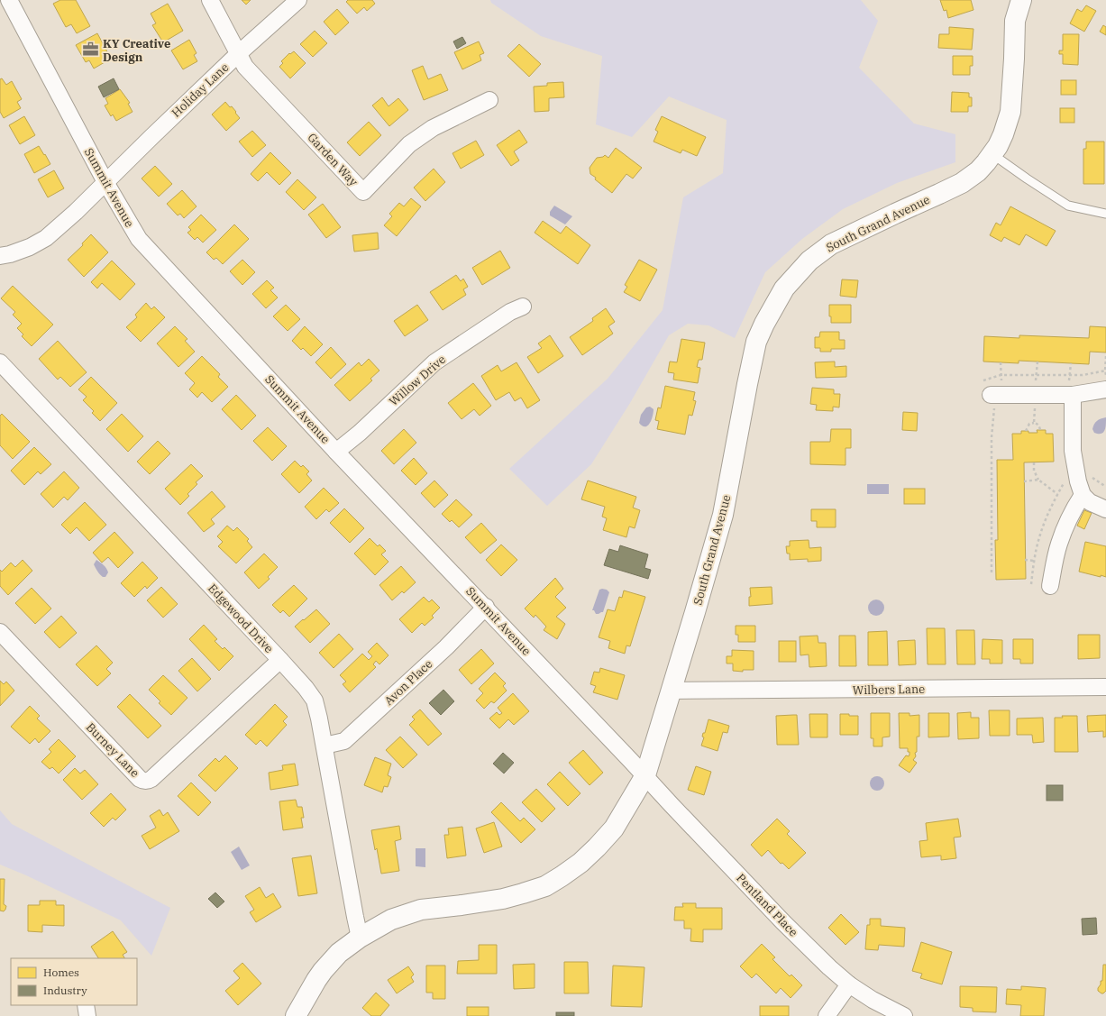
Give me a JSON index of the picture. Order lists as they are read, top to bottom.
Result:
{
  "streets": {
    "main road": ["South Grand Avenue"],
    "street": [
      "Holiday Lane",
      "Garden Way",
      "Summit Avenue",
      "Willow Drive",
      "Edgewood Drive",
      "Avon Place",
      "Wilbers Lane",
      "Burney Lane",
      "Pentland Place"
    ]
  },
  "crossings": [
    ["Holiday Lane", "Garden Way"],
    ["Holiday Lane", "Summit Avenue"],
    ["Summit Avenue", "South Grand Avenue"],
    ["Summit Avenue", "Willow Drive"],
    ["Summit Avenue", "Avon Place"],
    ["Summit Avenue", "Pentland Place"],
    ["South Grand Avenue", "Edgewood Drive"],
    ["South Grand Avenue", "Wilbers Lane"],
    ["South Grand Avenue", "Pentland Place"],
    ["Edgewood Drive", "Avon Place"],
    ["Edgewood Drive", "Burney Lane"]
  ],
  "places": {
    "office": ["KY Creative Design"]
  },
  "legend": ["Homes", "Industry"]
}
